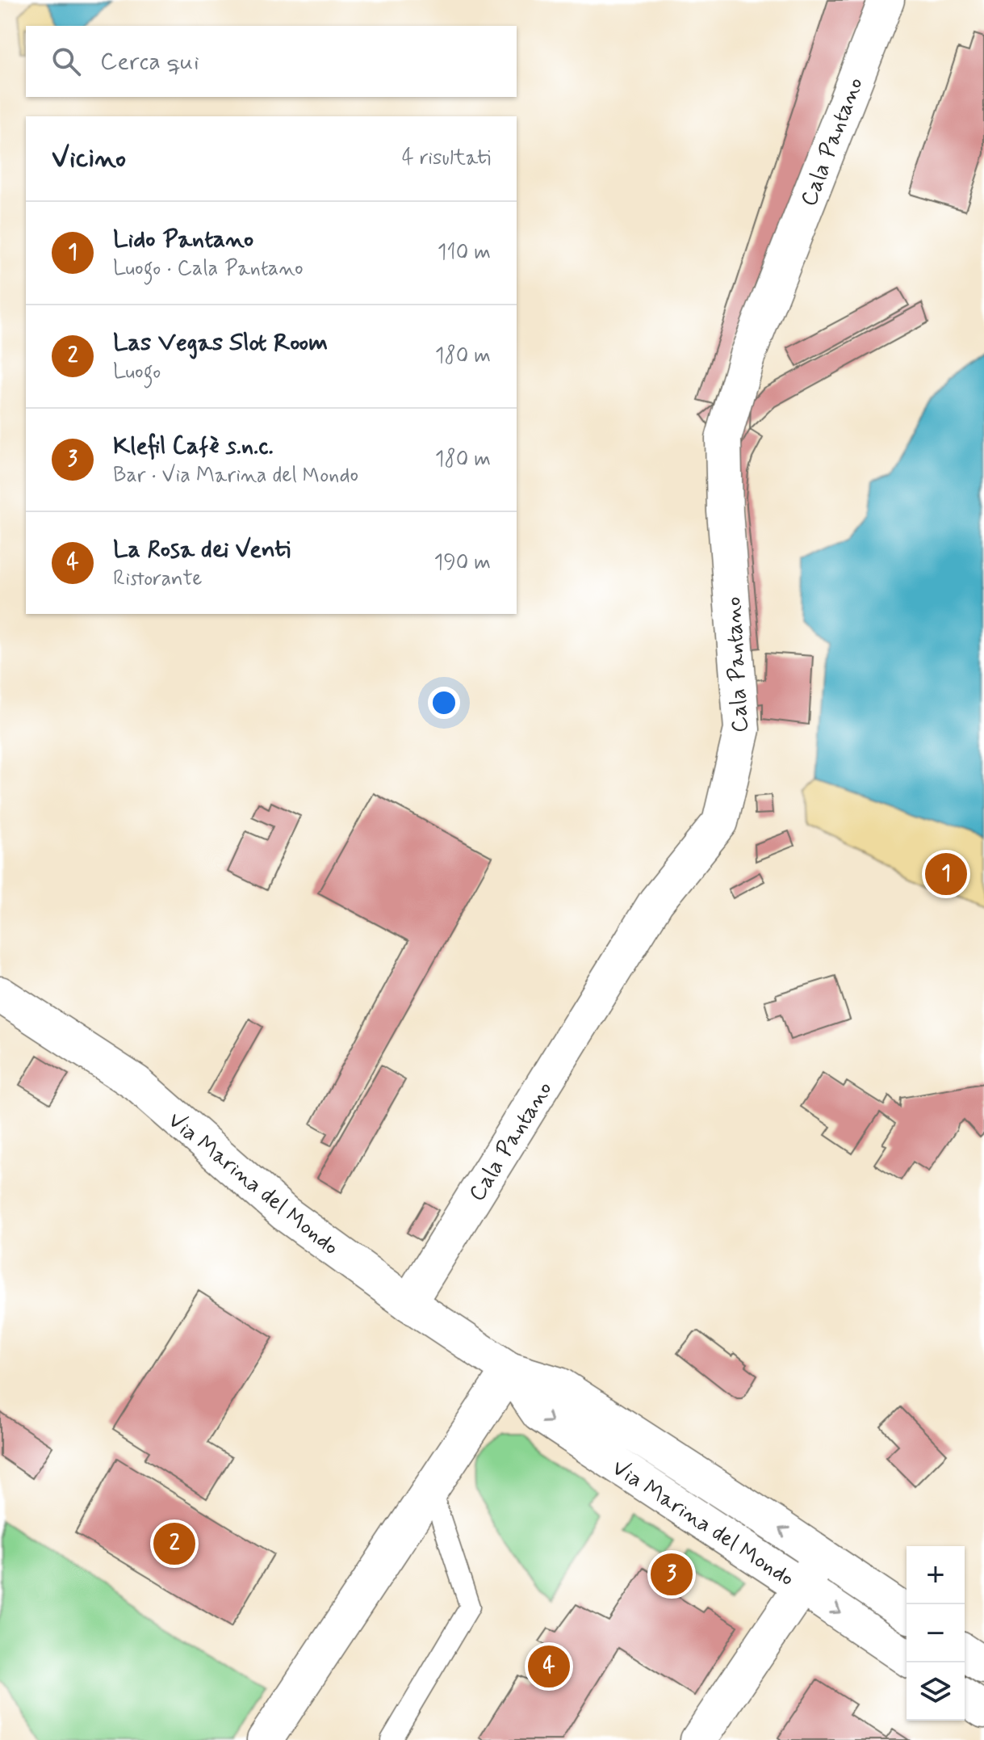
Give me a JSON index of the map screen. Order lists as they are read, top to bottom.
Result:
{
  "streets": {
    "street": ["Cala Pantano", "Via Marina del Mondo"]
  },
  "crossings": [
    ["Cala Pantano", "Via Marina del Mondo"]
  ],
  "page": {
    "search": "Cerca qui",
    "heading": ["Vicino", "4 risultati"],
    "list": [
      {
        "mark": "1",
        "name": "Lido Pantano",
        "note": "Luogo · Cala Pantano",
        "value": "110 m"
      },
      {
        "mark": "2",
        "name": "Las Vegas Slot Room",
        "note": "Luogo",
        "value": "180 m"
      },
      {
        "mark": "3",
        "name": "Klefil Cafè s.n.c.",
        "note": "Bar · Via Marina del Mondo",
        "value": "180 m"
      },
      {
        "mark": "4",
        "name": "La Rosa dei Venti",
        "note": "Ristorante",
        "value": "190 m"
      }
    ],
    "pins": [
      "1",
      "2",
      "3",
      "4"
    ],
    "map_buttons": ["+", "−"]
  }
}
